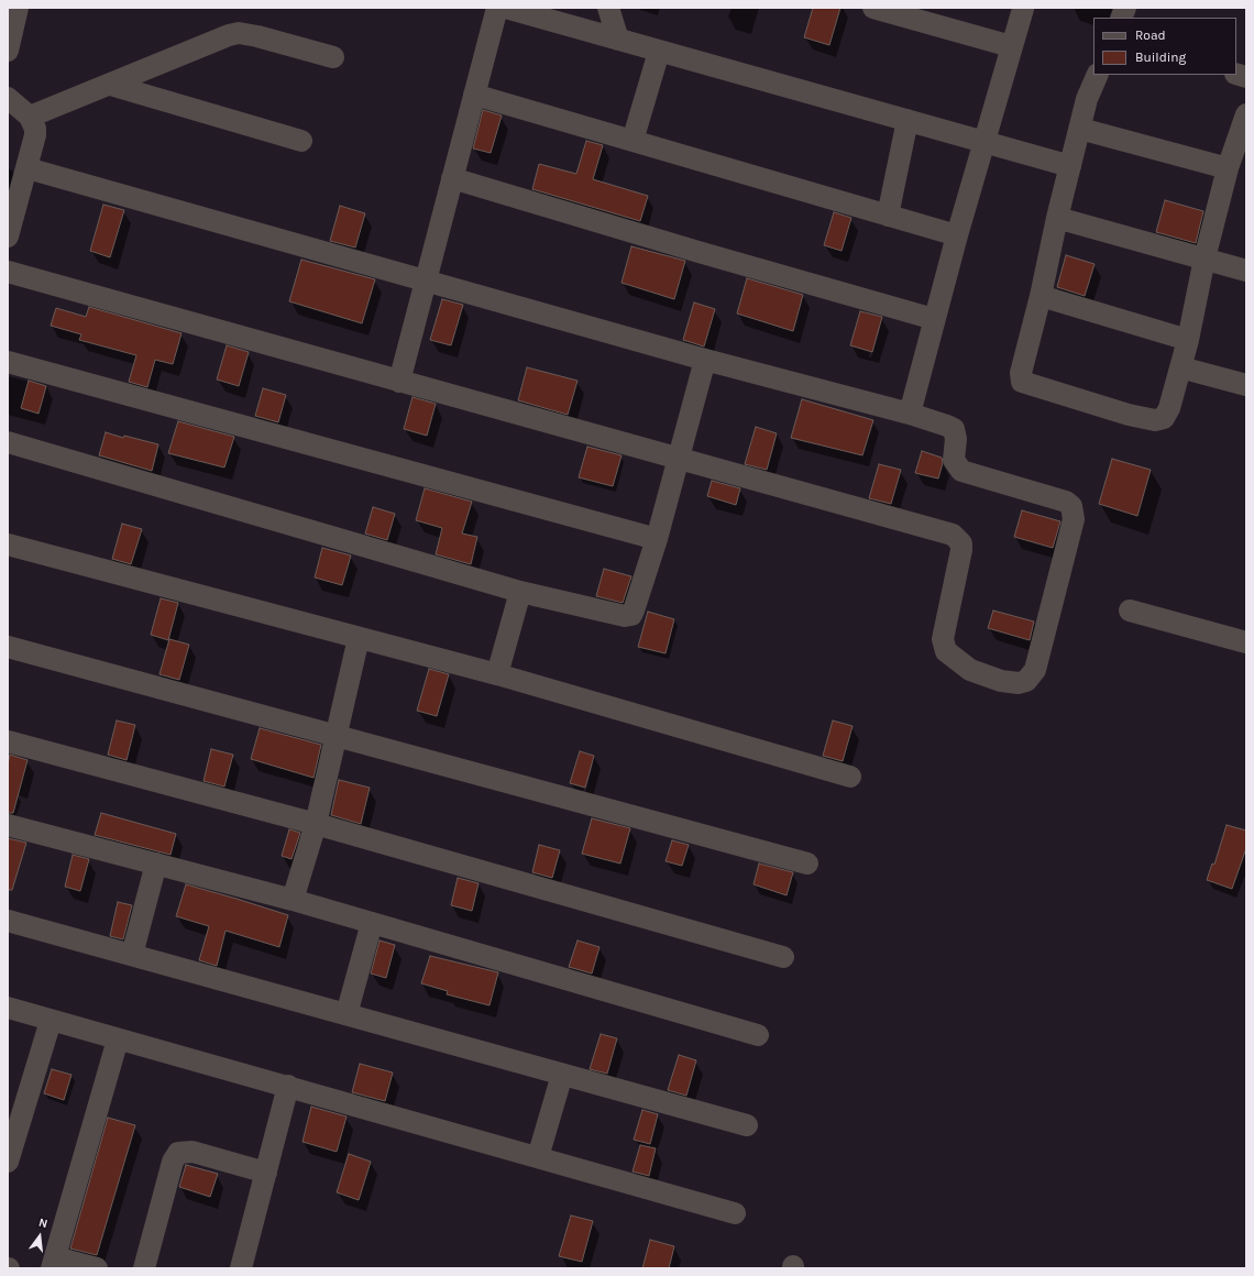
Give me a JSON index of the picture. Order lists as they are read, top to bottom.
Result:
{
  "legend": ["Road", "Building"],
  "north": "top"
}
